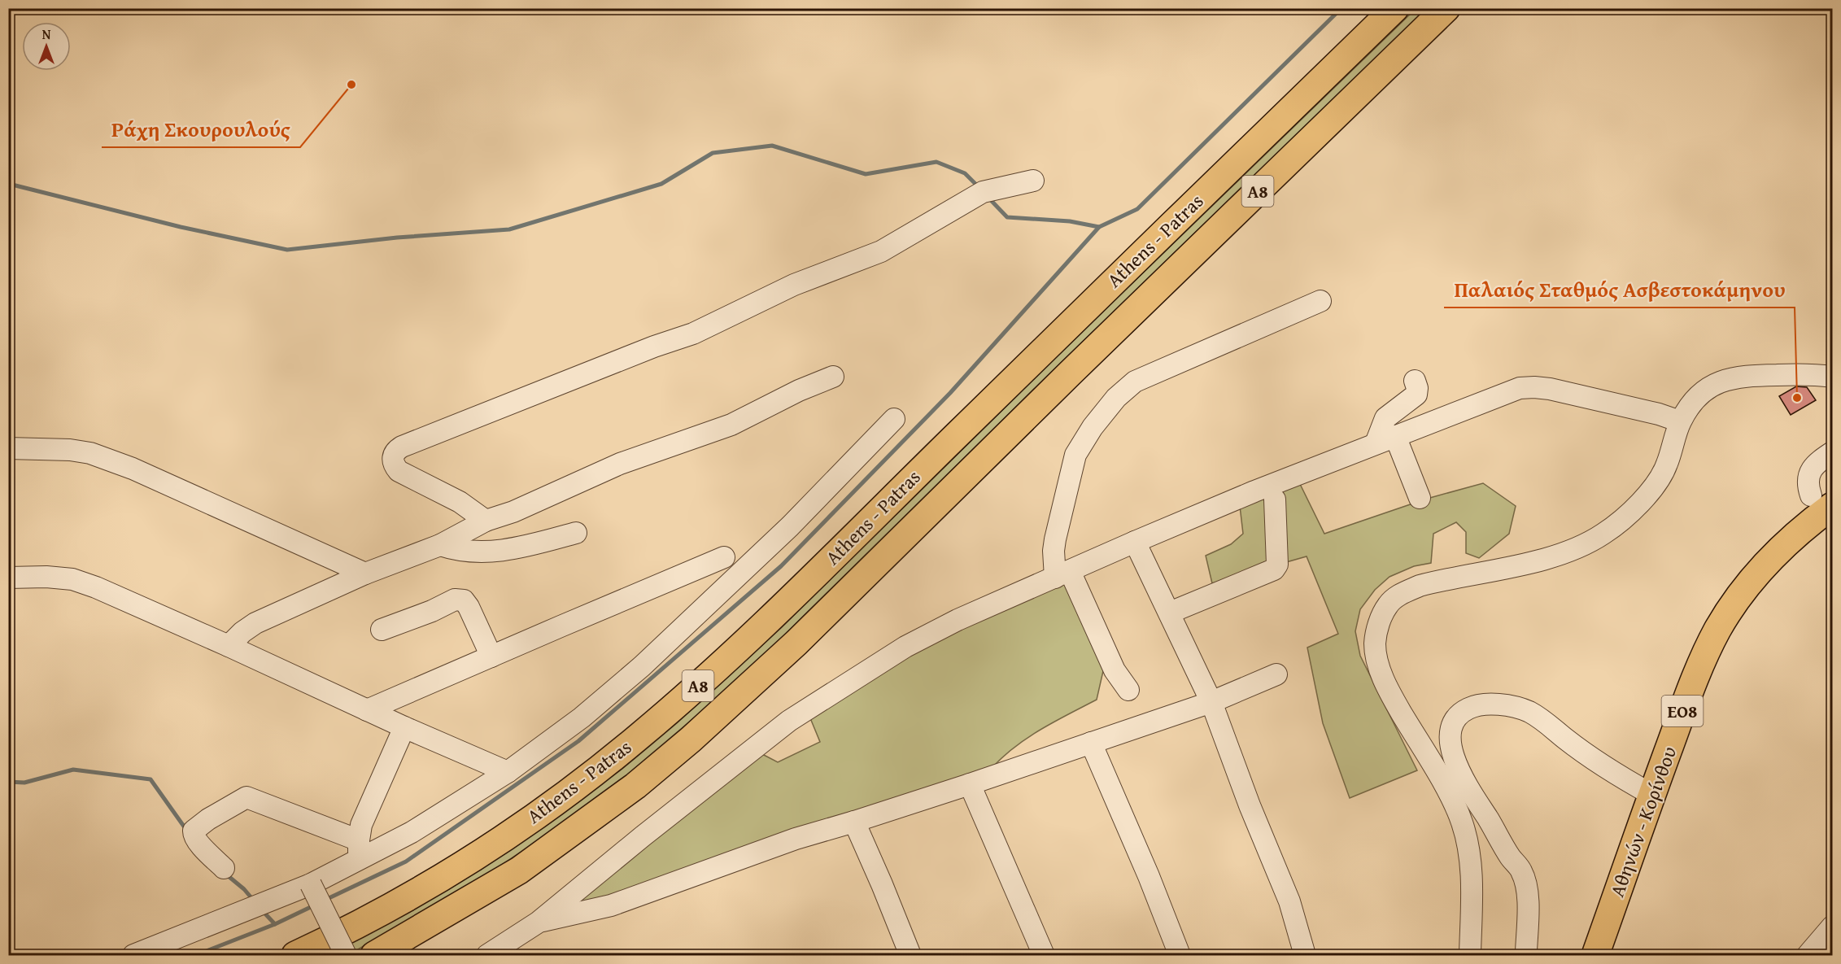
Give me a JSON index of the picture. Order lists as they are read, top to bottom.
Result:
{
  "streets": {
    "main road": [
      "Α8",
      "Athens - Patras",
      "ΕΟ8",
      "Αθηνών - Κορίνθου"
    ]
  },
  "places": ["Ράχη Σκουρουλούς", "Παλαιός Σταθμός Ασβεστοκάμηνου"],
  "north": "top"
}
